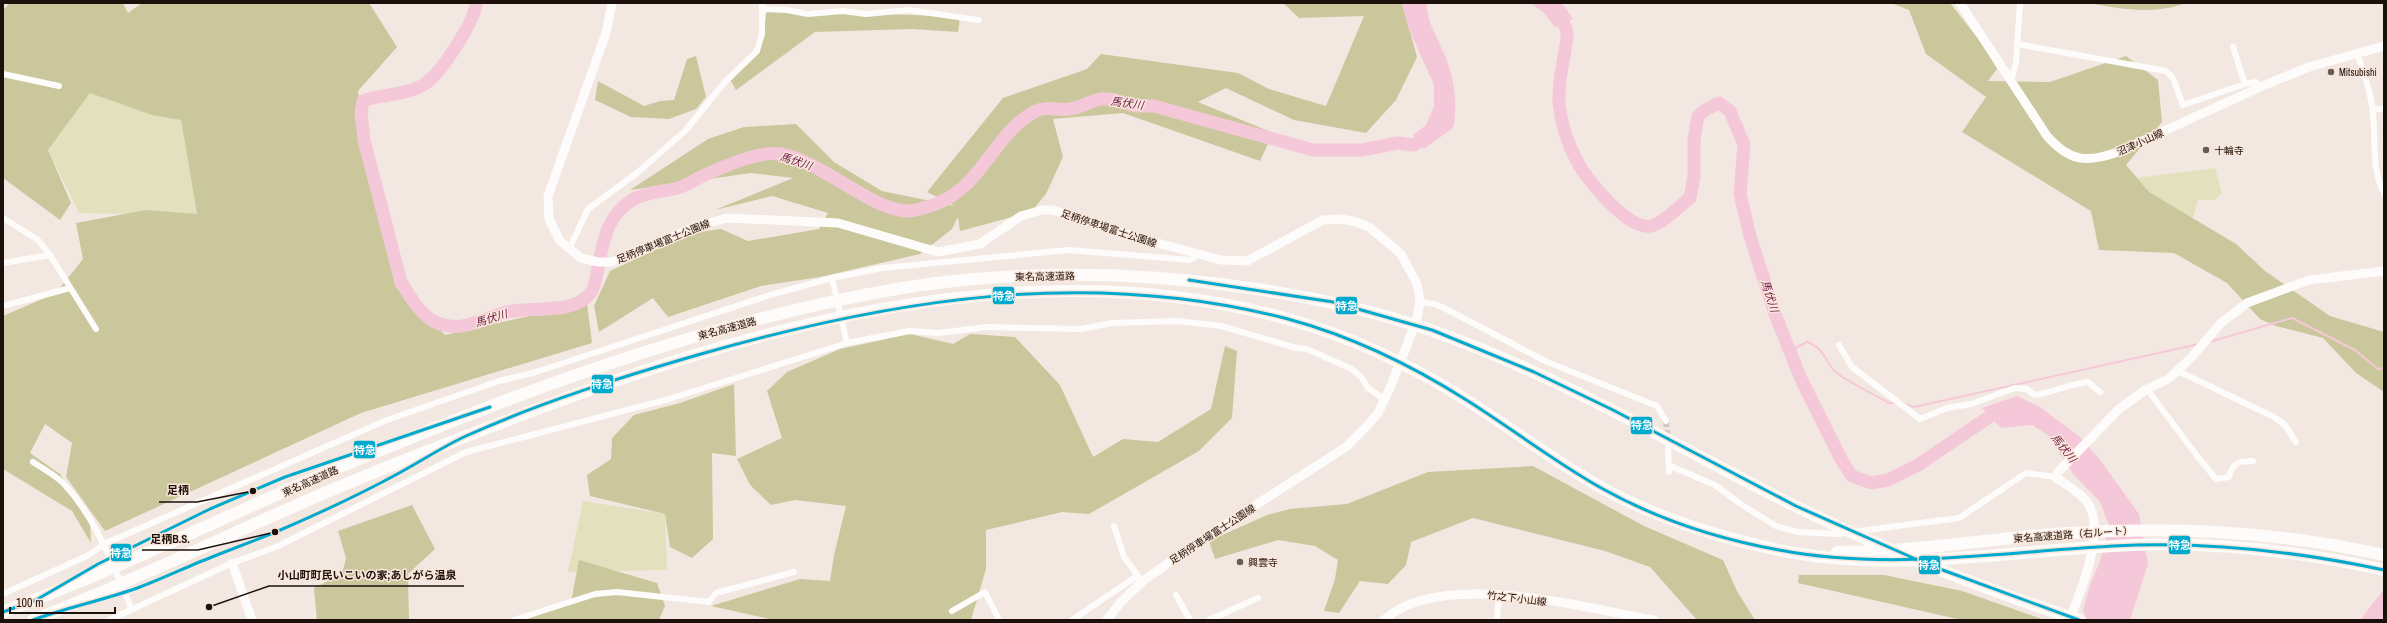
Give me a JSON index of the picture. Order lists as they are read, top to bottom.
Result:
{
  "streets": {
    "highway": ["東名高速道路", "東名高速道路（右ルート）"],
    "main road": ["沼津小山線", "足柄停車場富士公園線", "竹之下小山線"]
  },
  "crossings": [
    ["東名高速道路", "東名高速道路（右ルート）"]
  ],
  "water": ["馬伏川"],
  "places": [
    "Mitsubishi",
    "十輪寺",
    "足柄",
    "足柄B.S.",
    "興雲寺",
    "小山町町民いこいの家;あしがら温泉"
  ],
  "lines": ["transit line 特急"],
  "scale_bar": "100 m"
}
